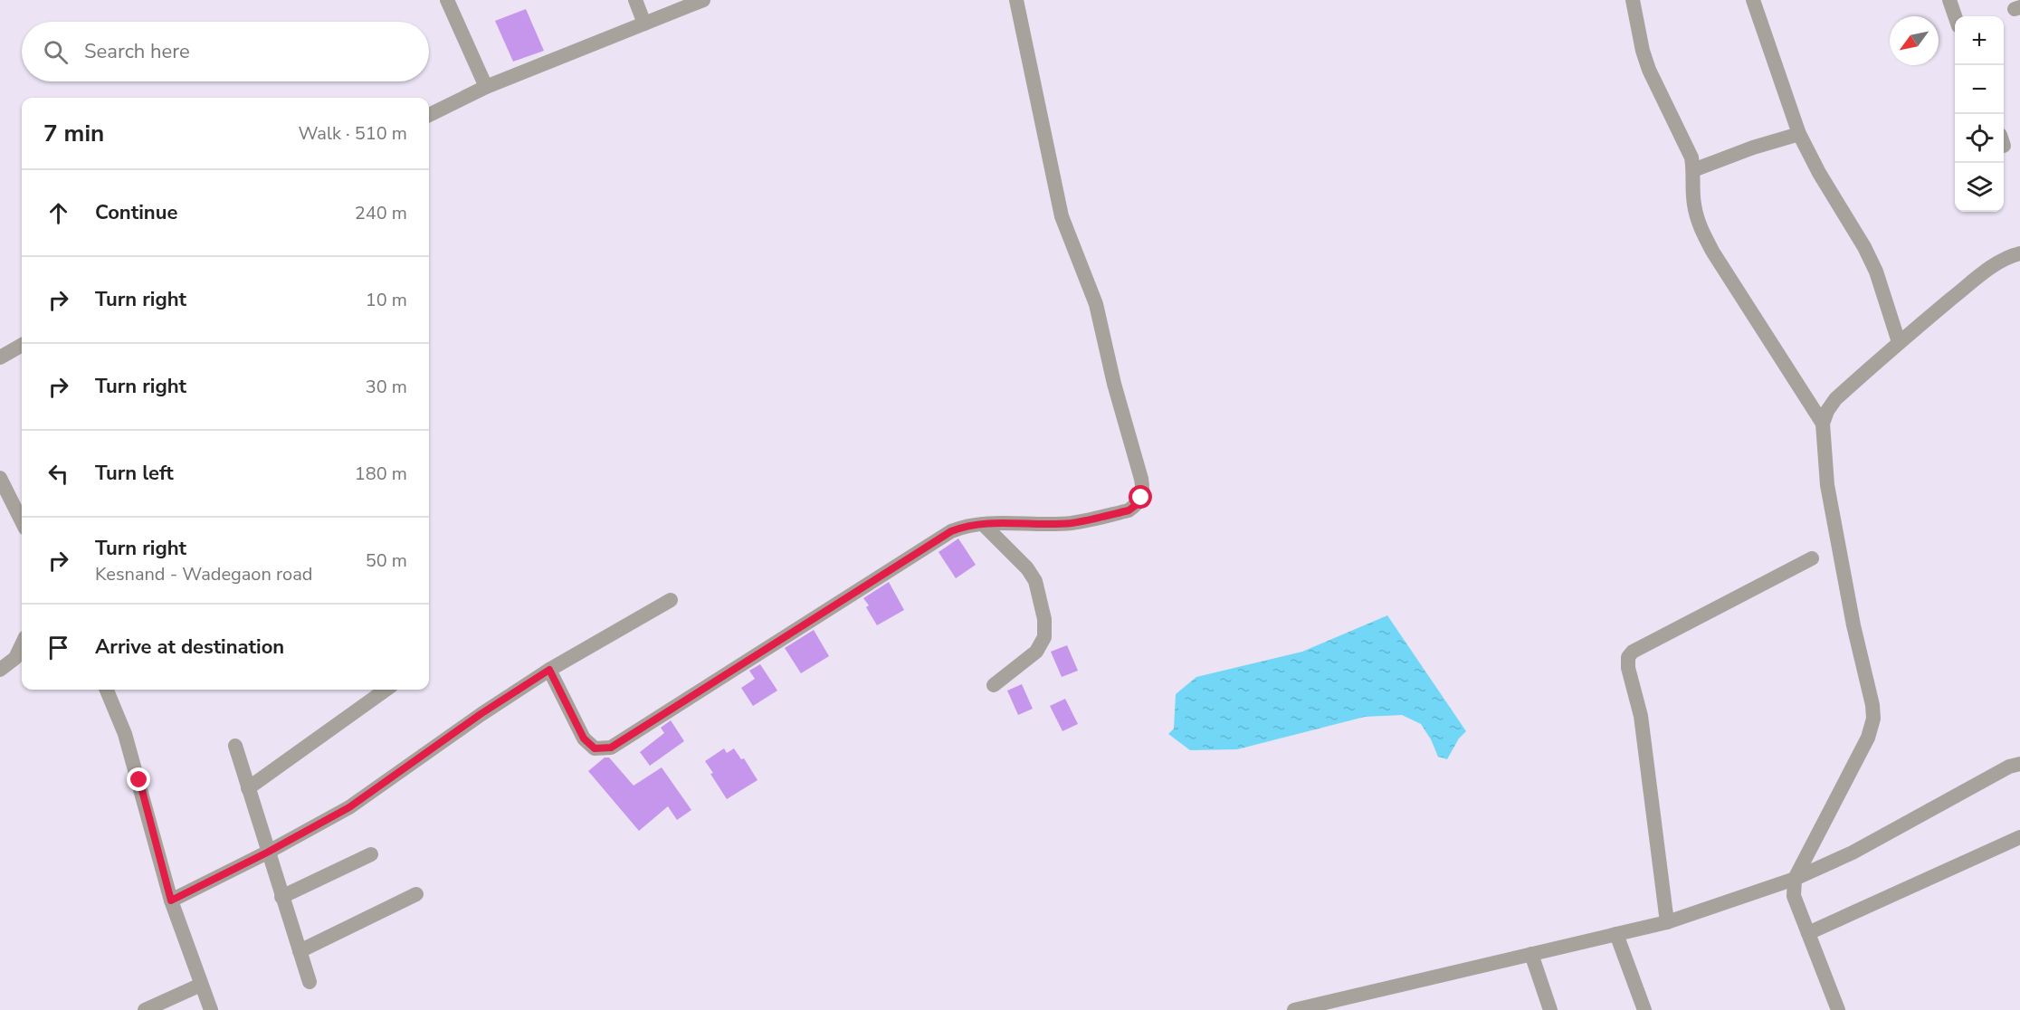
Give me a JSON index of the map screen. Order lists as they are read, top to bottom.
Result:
{
  "north": "bottom left",
  "page": {
    "map_buttons": ["+", "−"],
    "search": "Search here",
    "heading": ["7 min", "Walk · 510 m"],
    "list": [
      ["Continue", "240 m"],
      ["Turn right", "10 m"],
      ["Turn right", "30 m"],
      ["Turn left", "180 m"],
      ["Turn right", "Kesnand - Wadegaon road", "50 m"],
      "Arrive at destination"
    ]
  }
}
